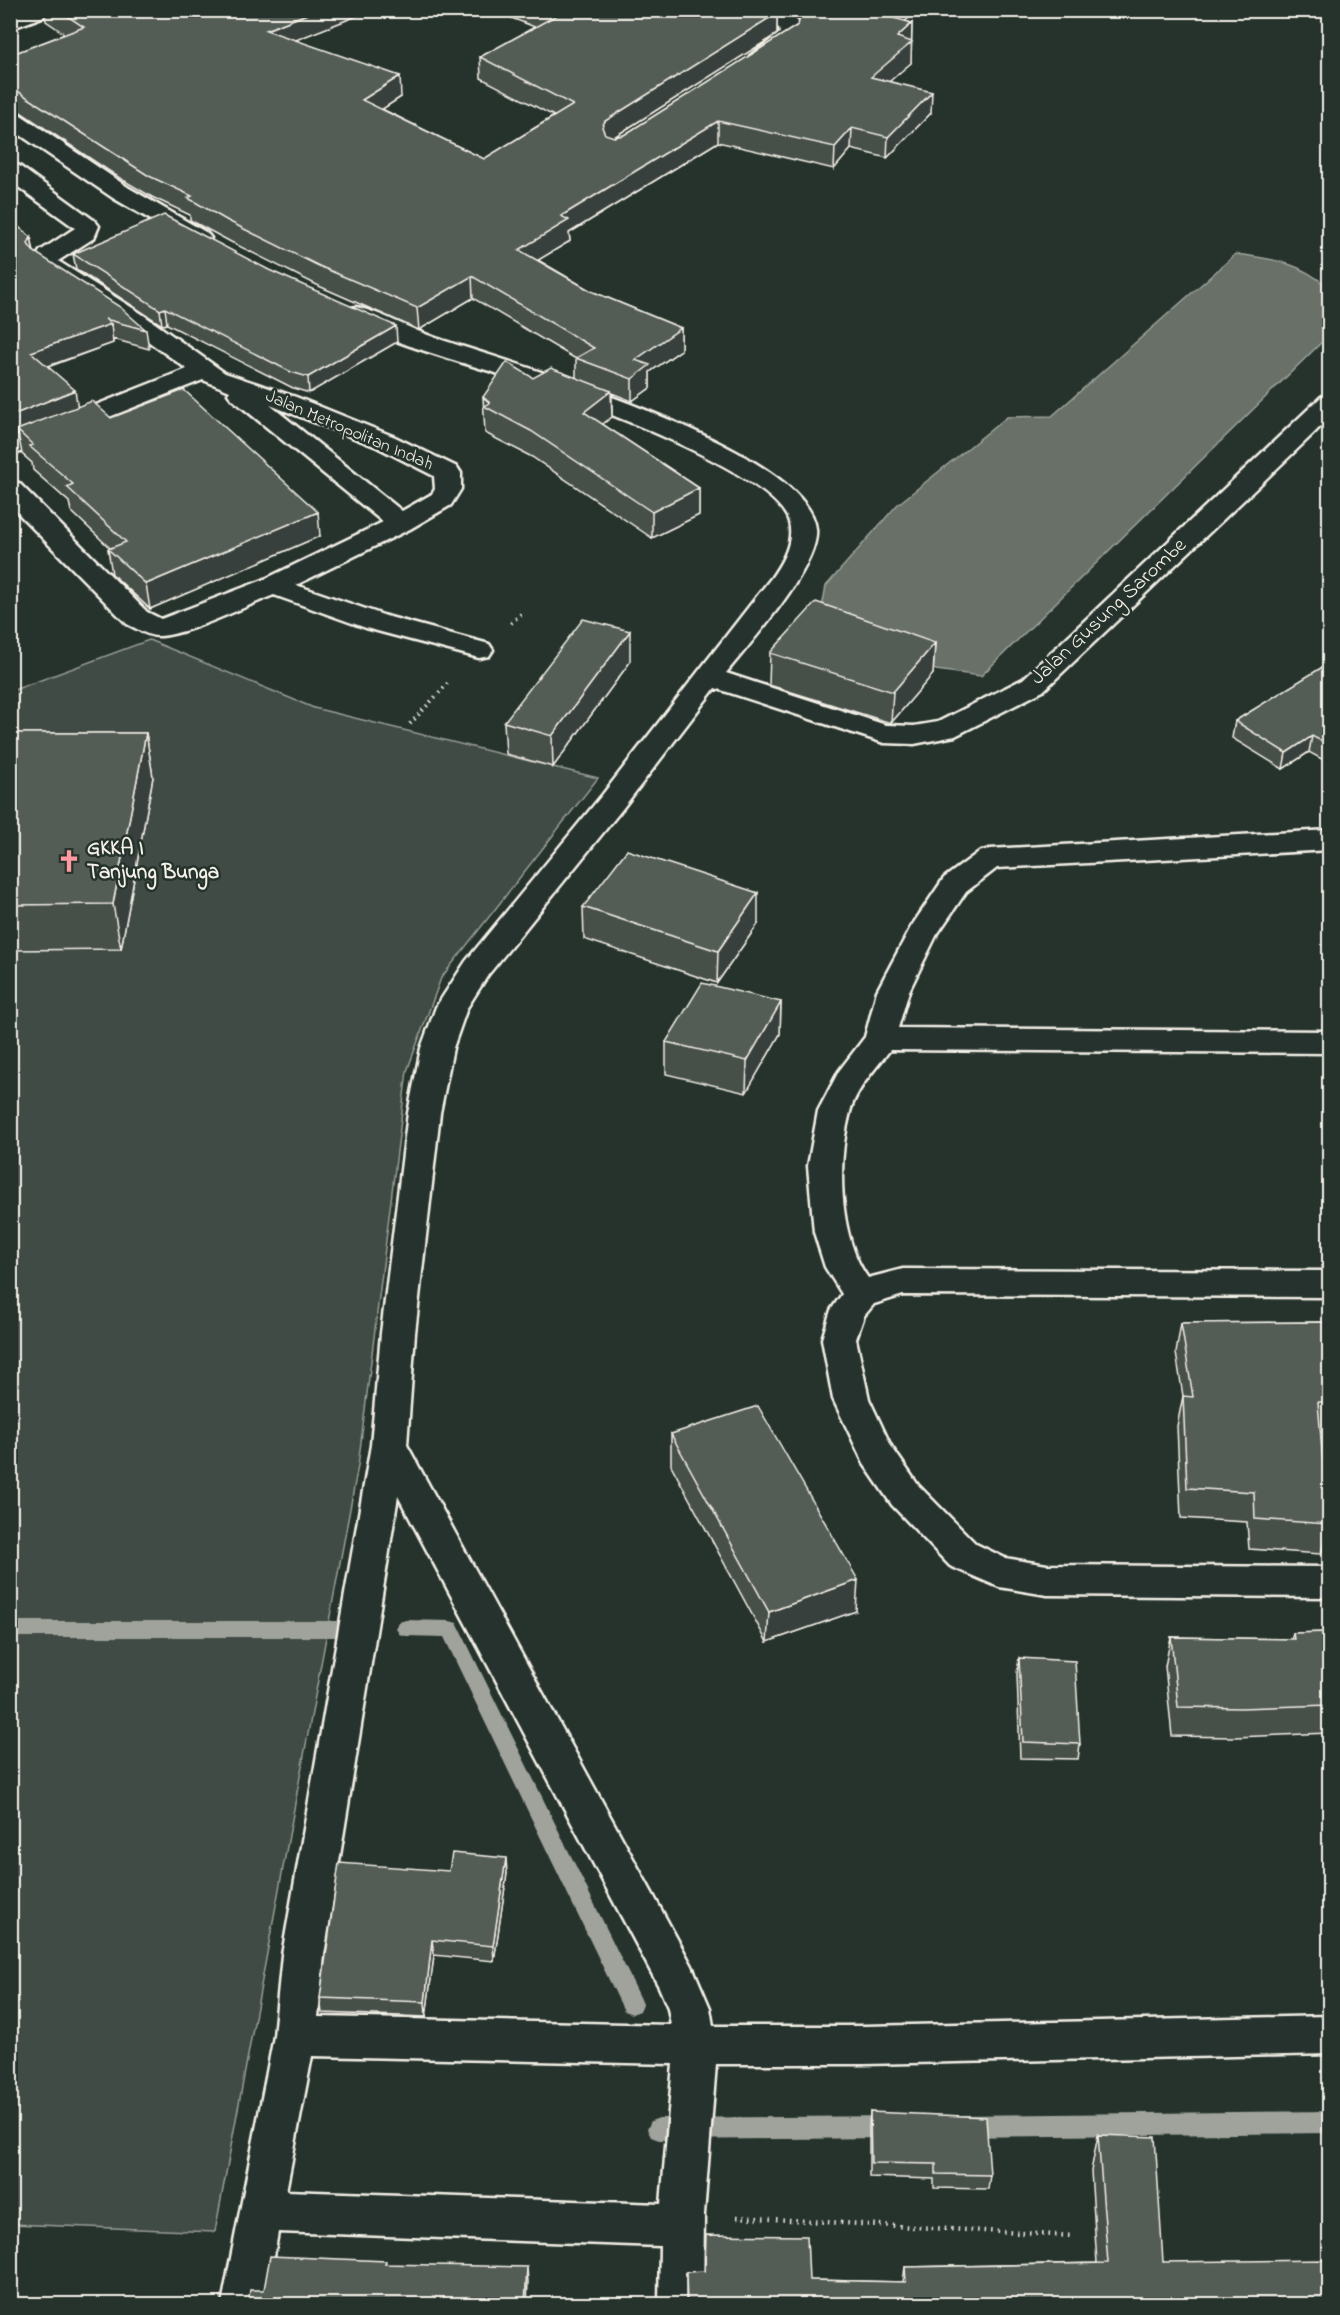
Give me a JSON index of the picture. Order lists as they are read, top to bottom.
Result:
{
  "streets": {
    "street": ["Jalan Metropolitan Indah", "Jalan Gusung Sarombe"]
  },
  "places": {
    "church": ["GKKA I Tanjung Bunga"]
  }
}
